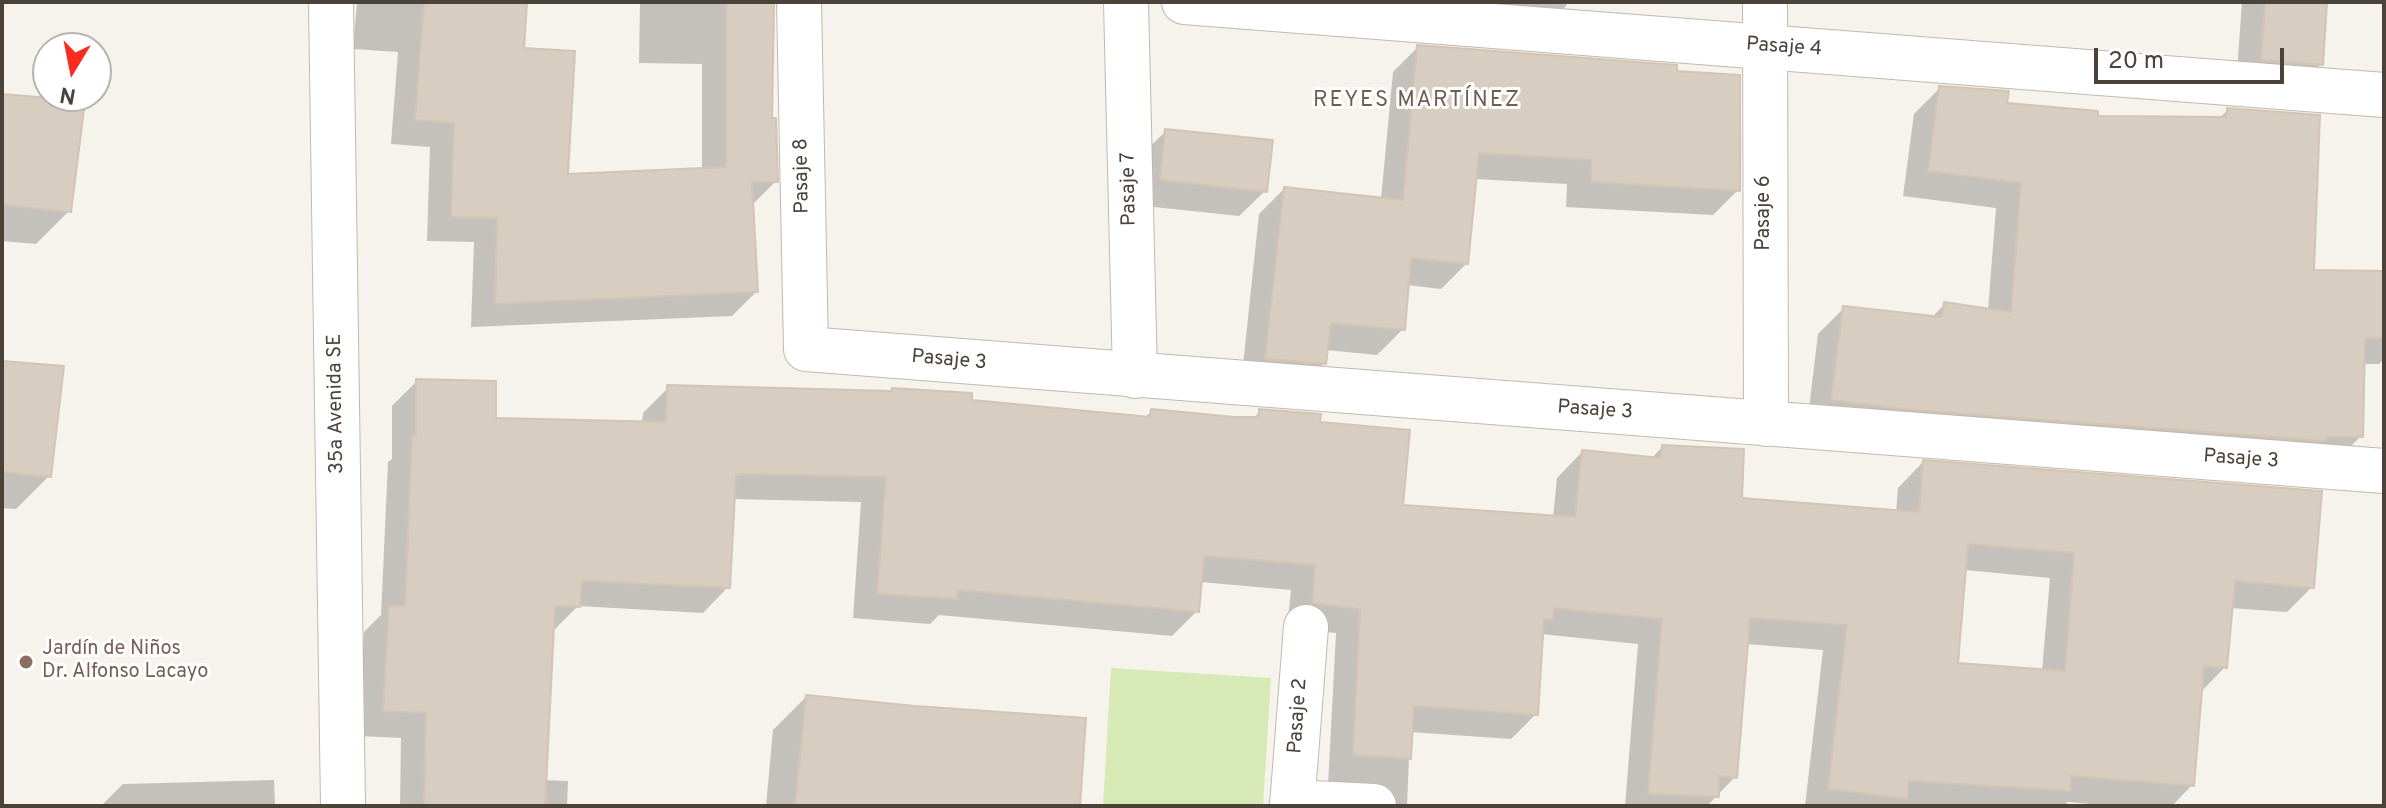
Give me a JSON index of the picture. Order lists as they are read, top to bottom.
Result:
{
  "streets": {
    "street": [
      "Pasaje 4",
      "Pasaje 8",
      "Pasaje 7",
      "Pasaje 6",
      "Pasaje 3",
      "35a Avenida SE",
      "Pasaje 2"
    ]
  },
  "crossings": [
    ["Pasaje 4", "Pasaje 6"],
    ["Pasaje 8", "Pasaje 3"],
    ["Pasaje 7", "Pasaje 3"],
    ["Pasaje 6", "Pasaje 3"]
  ],
  "districts": ["REYES MARTÍNEZ"],
  "places": ["Jardín de Niños Dr. Alfonso Lacayo"],
  "scale_bar": "20 m",
  "north": "bottom"
}
